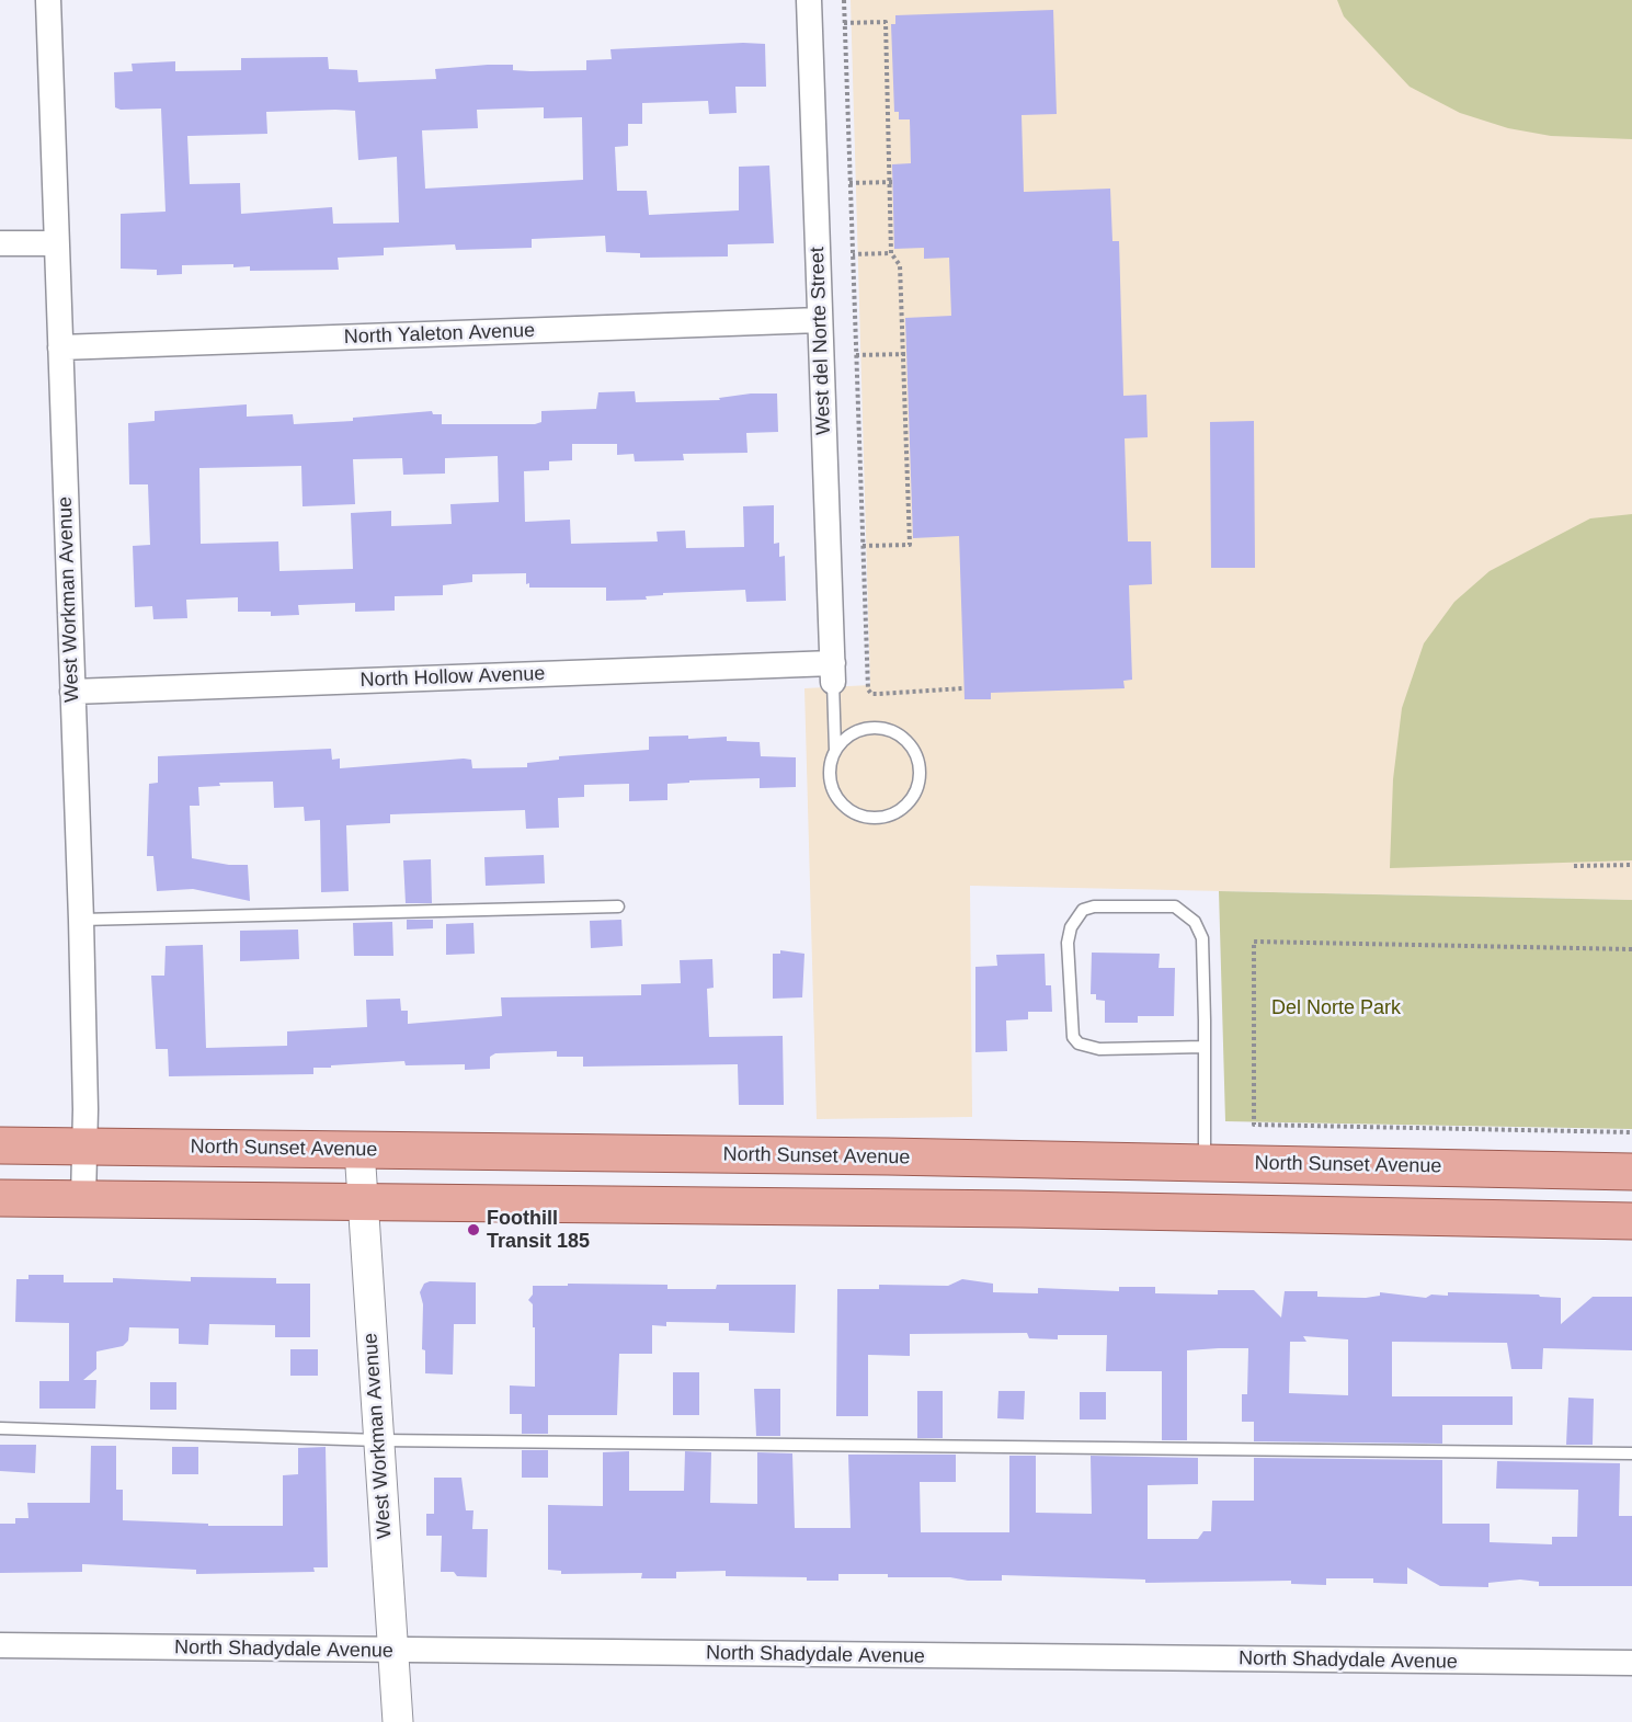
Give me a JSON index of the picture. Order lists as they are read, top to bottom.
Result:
{
  "streets": {
    "main road": ["North Sunset Avenue"],
    "street": [
      "North Yaleton Avenue",
      "West del Norte Street",
      "West Workman Avenue",
      "North Hollow Avenue",
      "North Shadydale Avenue"
    ]
  },
  "crossings": [
    ["North Yaleton Avenue", "West del Norte Street"],
    ["North Yaleton Avenue", "West Workman Avenue"],
    ["West del Norte Street", "North Hollow Avenue"],
    ["West Workman Avenue", "North Hollow Avenue"],
    ["West Workman Avenue", "North Sunset Avenue"],
    ["West Workman Avenue", "North Shadydale Avenue"]
  ],
  "parks": ["Del Norte Park"],
  "places": ["Foothill Transit 185"]
}
